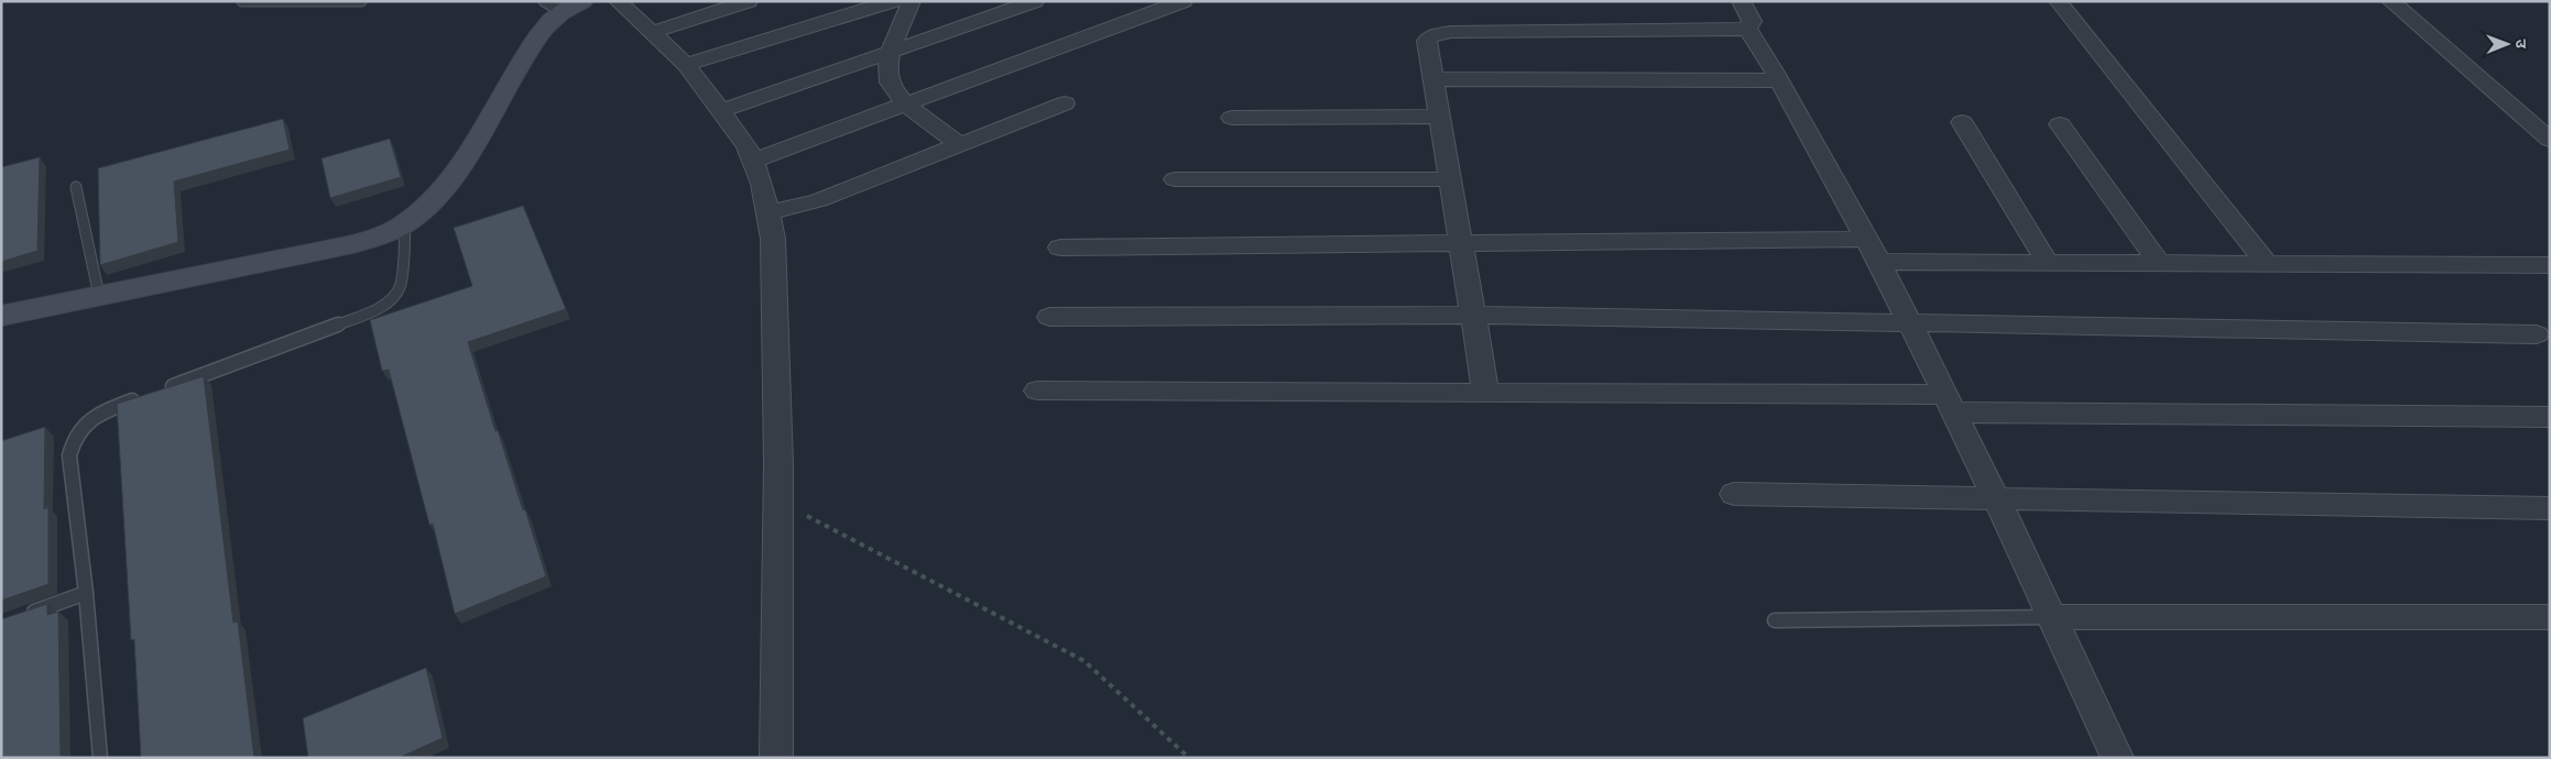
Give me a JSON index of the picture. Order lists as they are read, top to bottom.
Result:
{
  "north": "right"
}
